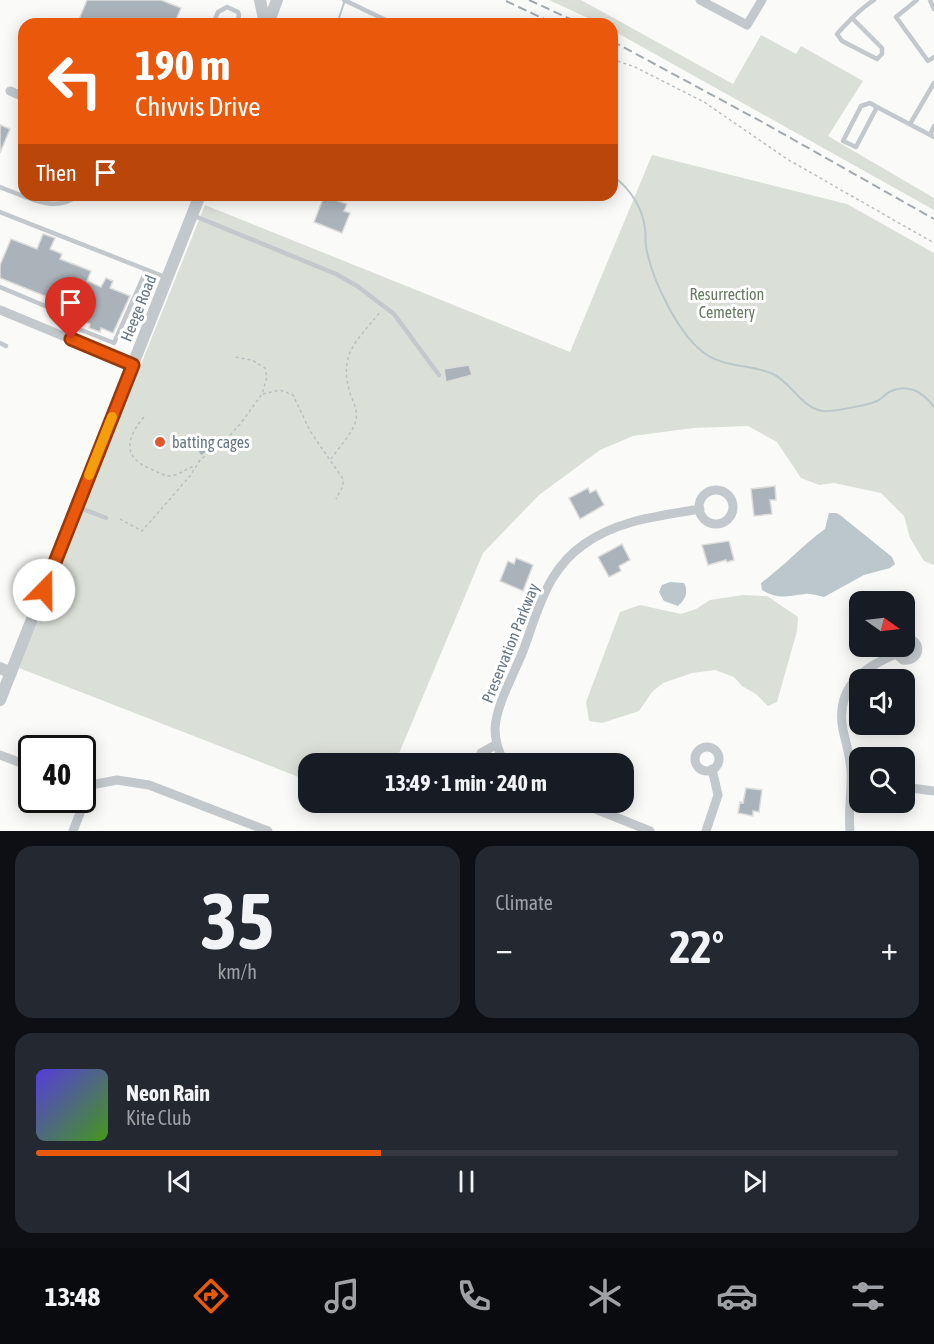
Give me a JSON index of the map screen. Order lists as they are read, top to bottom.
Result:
{
  "streets": {
    "street": ["Heege Road", "Preservation Parkway"]
  },
  "parks": ["Resurrection Cemetery"],
  "places": ["batting cages"],
  "north": "right",
  "page": {
    "turn": ["190 m", "Chivvis Drive"],
    "then": "Then",
    "limit": "40",
    "trip": "13:49 · 1 min · 240 m",
    "tile": [
      ["35", "km/h"],
      "Climate"
    ],
    "heat": ["−", "22°", "+"],
    "song": ["Neon Rain", "Kite Club"],
    "tabs": "13:48"
  }
}
